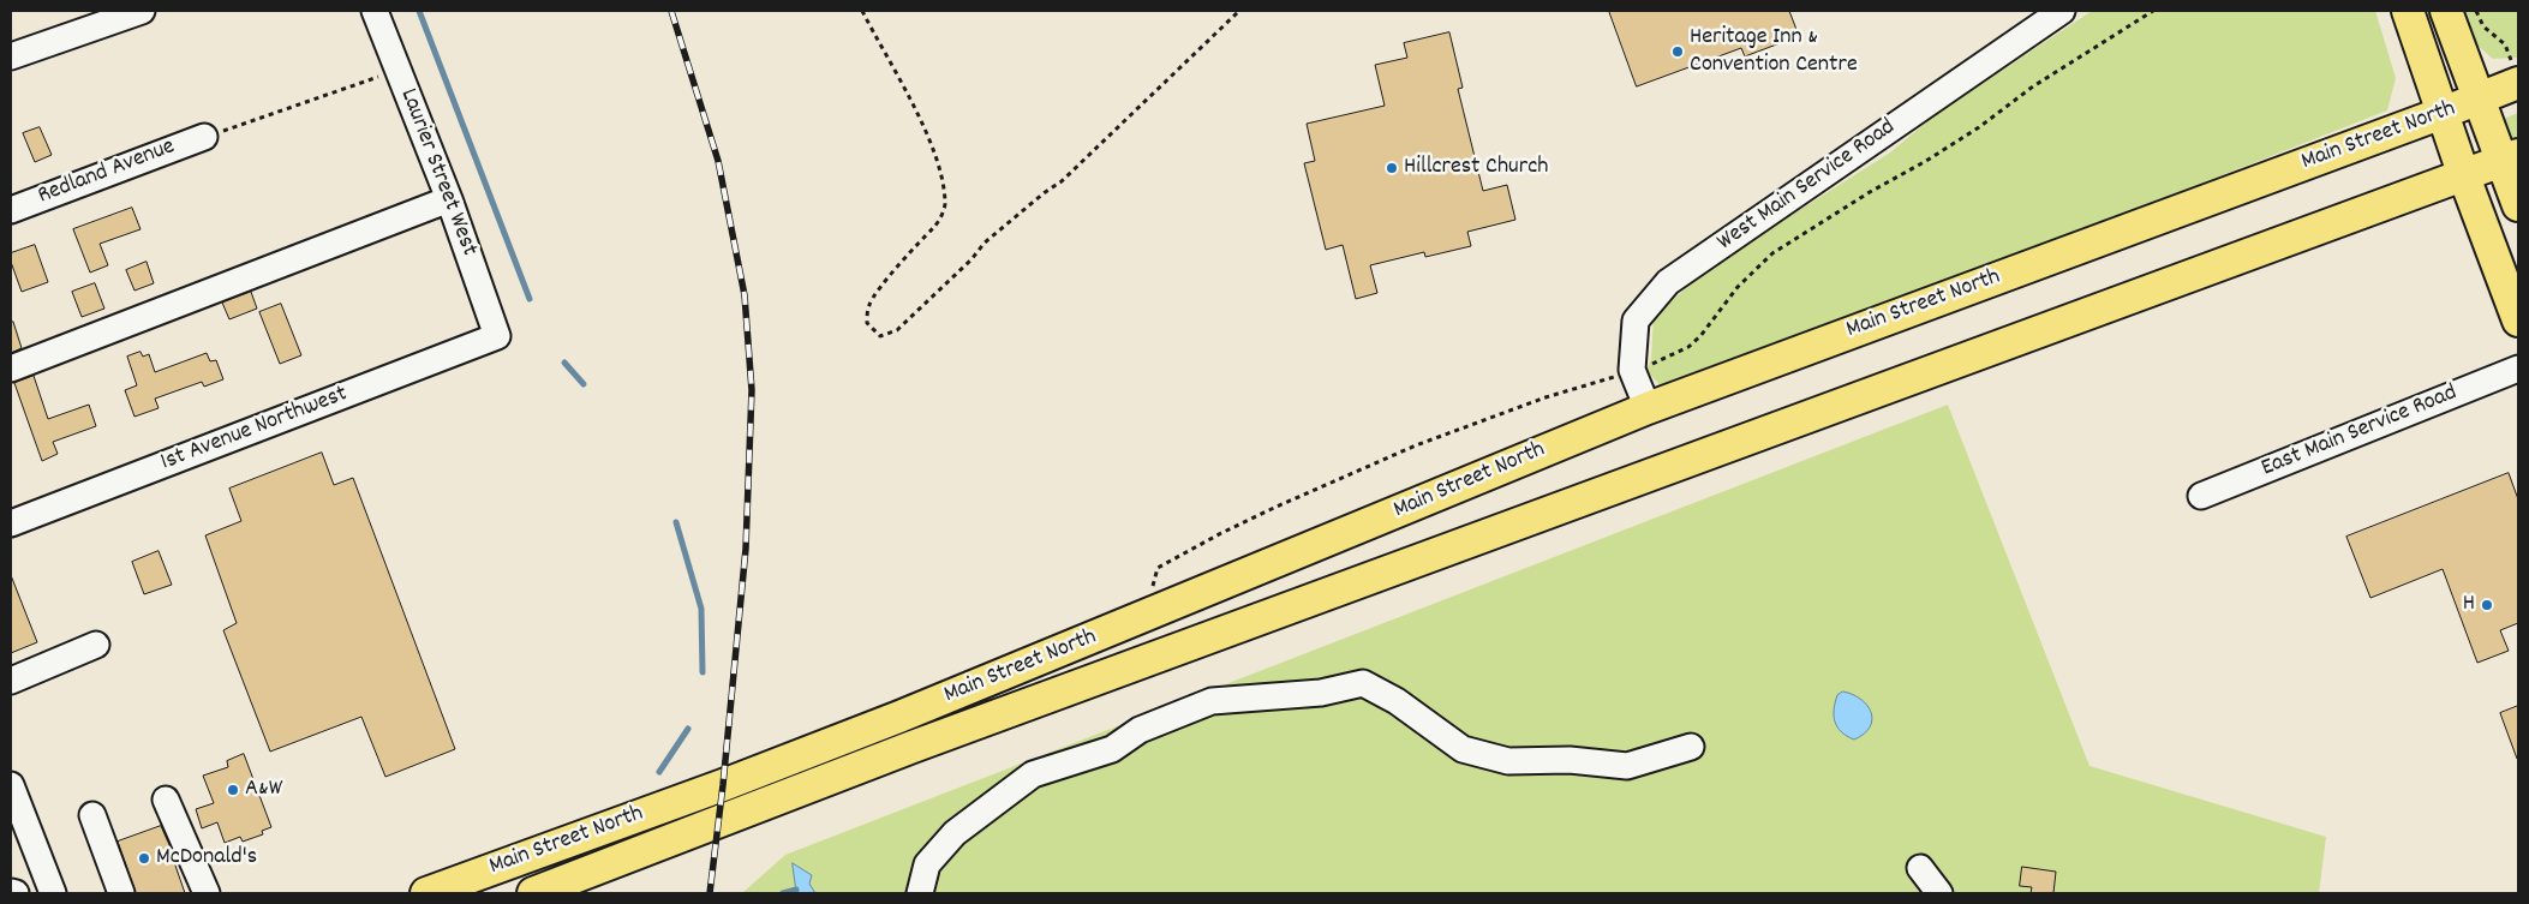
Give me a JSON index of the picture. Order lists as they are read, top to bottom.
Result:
{
  "streets": {
    "main road": ["Main Street North"],
    "street": [
      "Redland Avenue",
      "Laurier Street West",
      "West Main Service Road",
      "1st Avenue Northwest",
      "East Main Service Road"
    ]
  },
  "crossings": [
    ["Main Street North", "West Main Service Road"],
    ["Laurier Street West", "1st Avenue Northwest"]
  ],
  "places": [
    "Heritage Inn & Convention Centre",
    "Hillcrest Church",
    "H",
    "A&W",
    "McDonald's"
  ]
}
